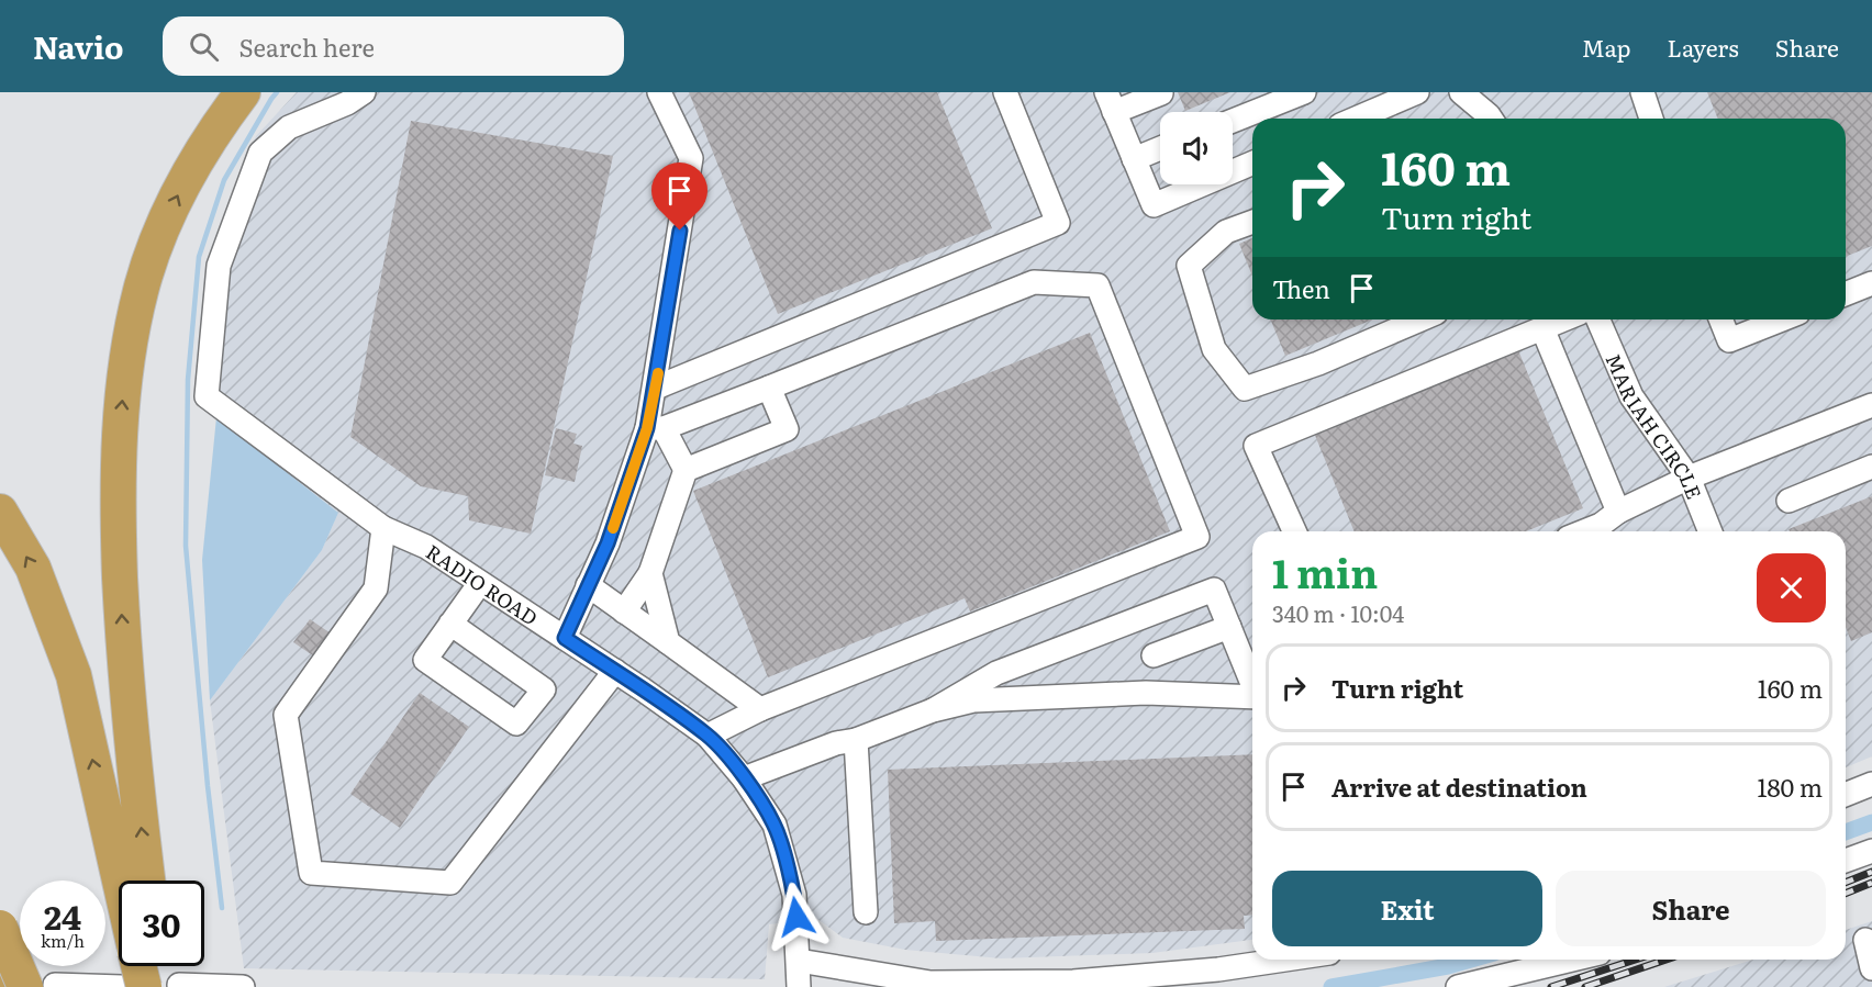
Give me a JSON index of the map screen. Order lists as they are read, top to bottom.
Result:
{
  "streets": {
    "street": ["MARIAH CIRCLE", "RADIO ROAD"]
  },
  "page": {
    "header": "Navio",
    "search": "Search here",
    "nav": ["Map", "Layers", "Share"],
    "turn": ["160 m", "Turn right"],
    "then": "Then",
    "heading": ["1 min", "340 m · 10:04"],
    "list": [
      {
        "name": "Turn right",
        "value": "160 m"
      },
      {
        "name": "Arrive at destination",
        "value": "180 m"
      }
    ],
    "buttons": ["Exit", "Share"],
    "speed": "24 km/h",
    "limit": "30"
  }
}
